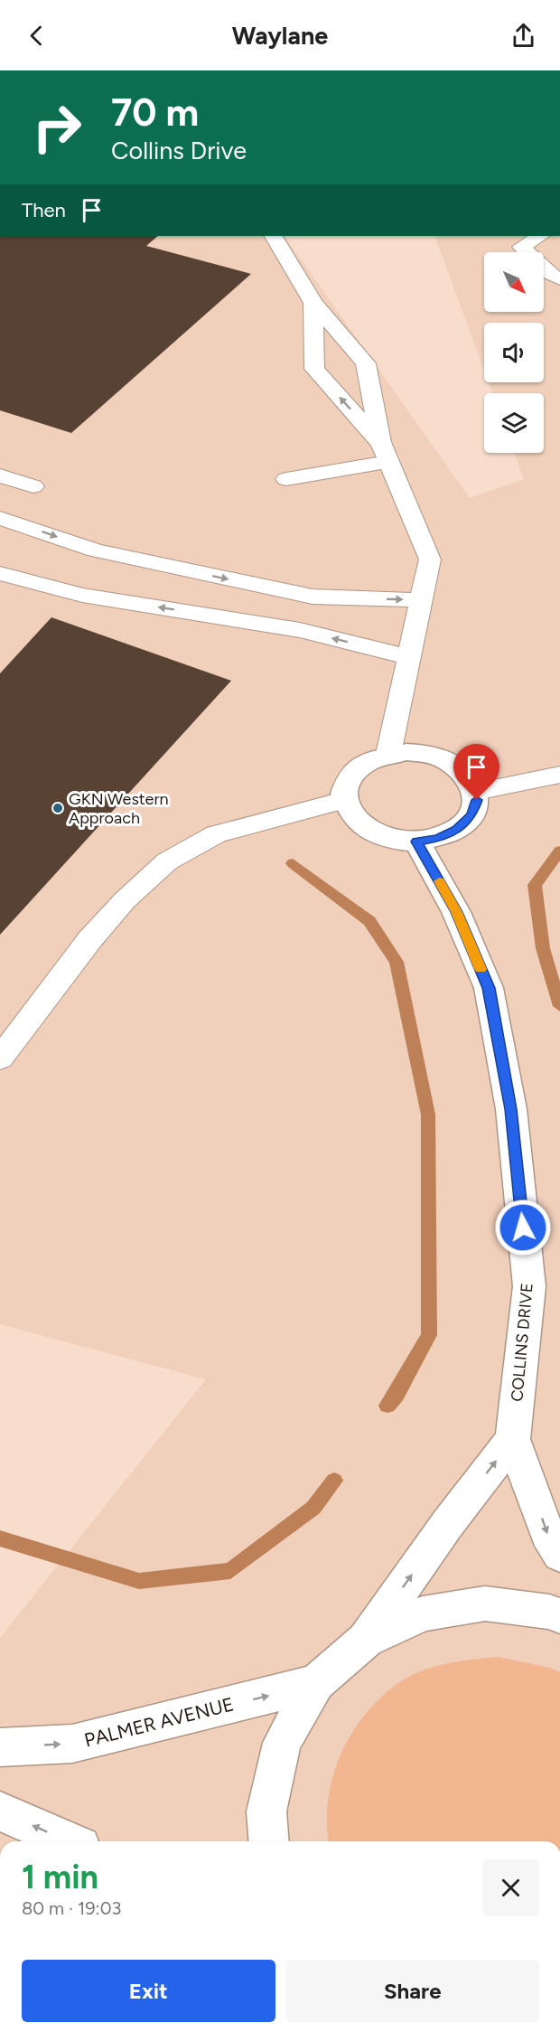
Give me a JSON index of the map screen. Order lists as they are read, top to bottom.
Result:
{
  "streets": {
    "street": ["COLLINS DRIVE", "PALMER AVENUE"]
  },
  "one_way": ["PALMER AVENUE"],
  "places": ["GKN Western Approach"],
  "north": "bottom right",
  "page": {
    "header": "Waylane",
    "turn": ["70 m", "Collins Drive"],
    "then": "Then",
    "heading": ["1 min", "80 m · 19:03"],
    "buttons": ["Exit", "Share"]
  }
}
